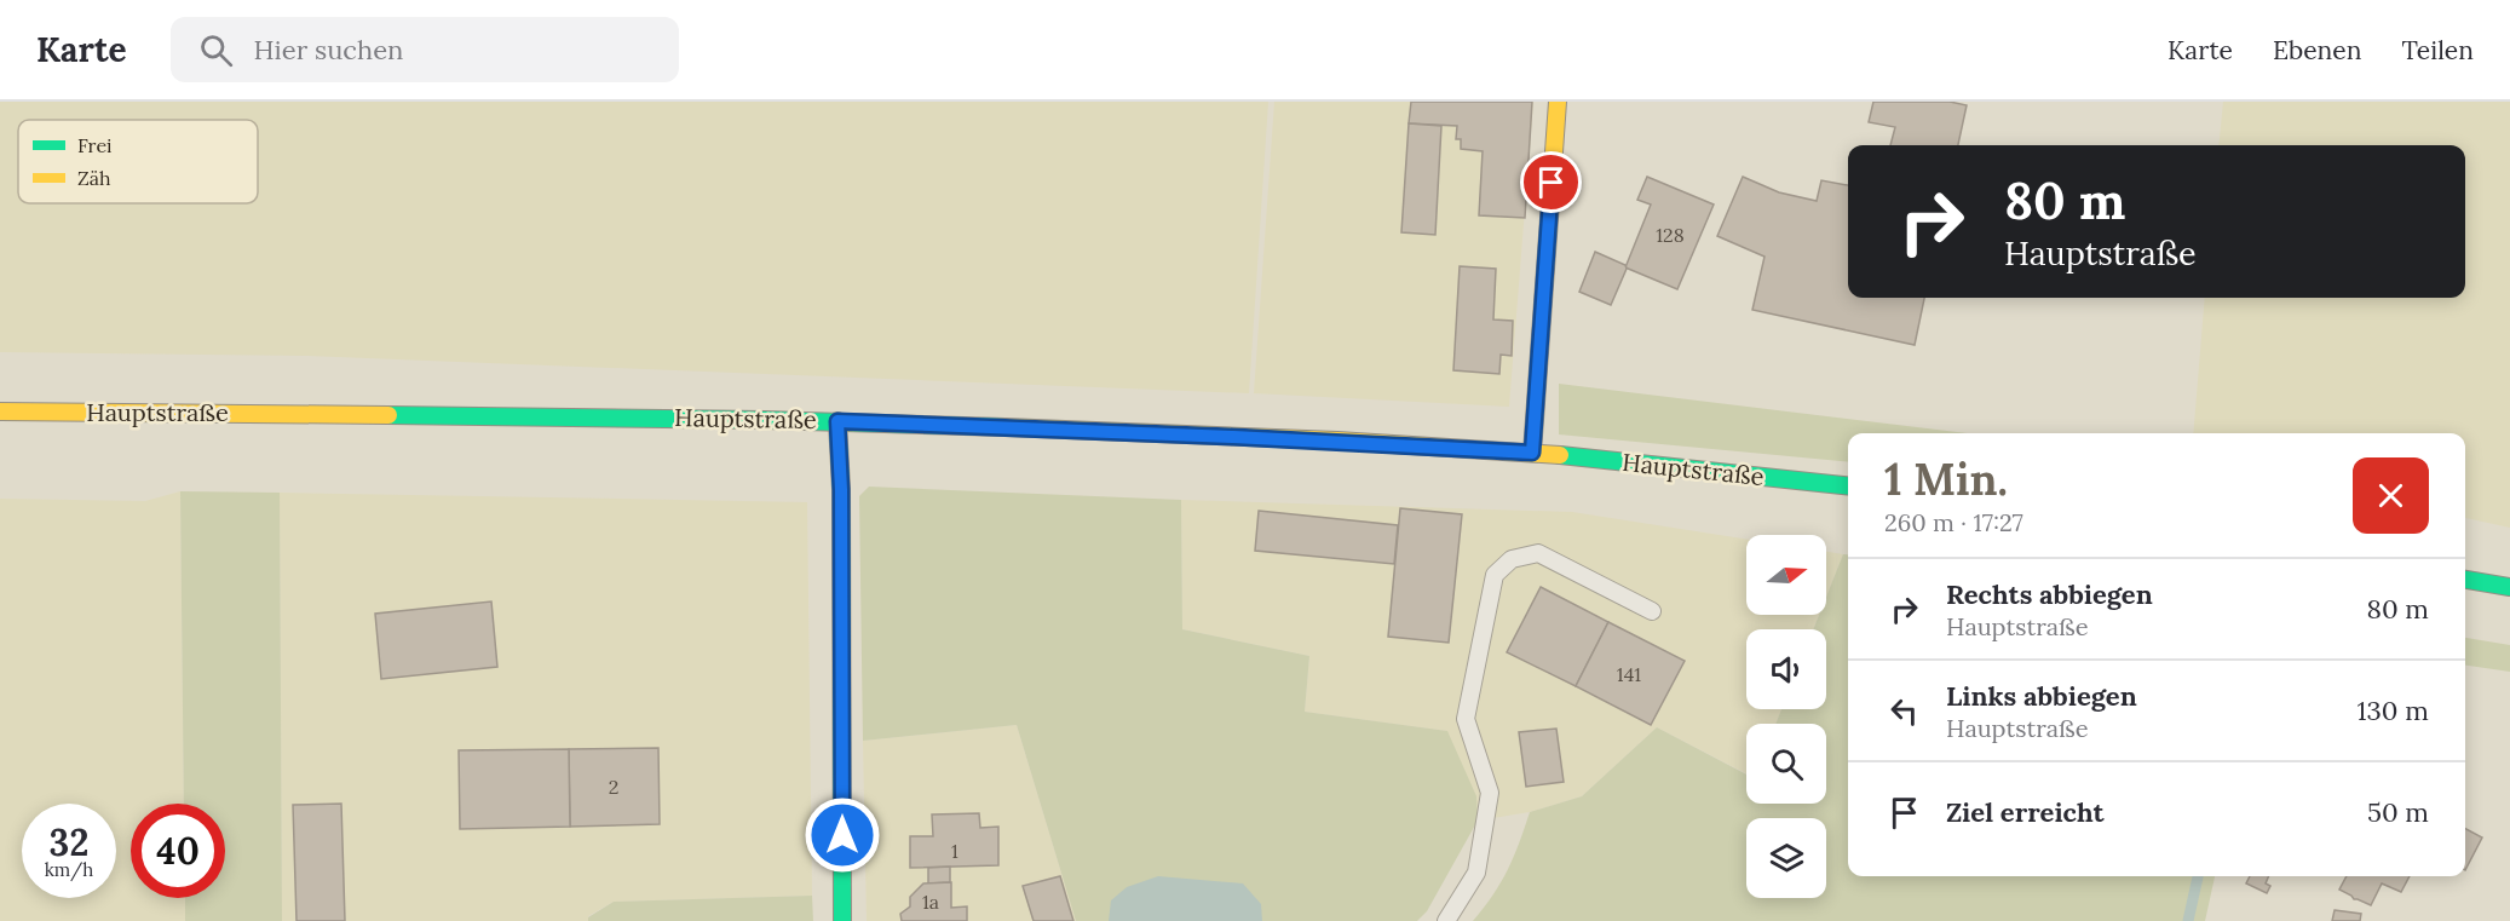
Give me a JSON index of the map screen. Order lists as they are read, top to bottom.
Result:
{
  "streets": {
    "main road": ["Hauptstraße"]
  },
  "house_numbers": [
    "128",
    "141",
    "2",
    "1",
    "1a"
  ],
  "legend": ["Frei", "Zäh"],
  "north": "right",
  "page": {
    "header": "Karte",
    "search": "Hier suchen",
    "nav": ["Karte", "Ebenen", "Teilen"],
    "turn": ["80 m", "Hauptstraße"],
    "heading": ["1 Min.", "260 m · 17:27"],
    "list": [
      {
        "name": "Rechts abbiegen",
        "note": "Hauptstraße",
        "value": "80 m"
      },
      {
        "name": "Links abbiegen",
        "note": "Hauptstraße",
        "value": "130 m"
      },
      {
        "name": "Ziel erreicht",
        "value": "50 m"
      }
    ],
    "speed": "32 km/h",
    "limit": "40"
  }
}
